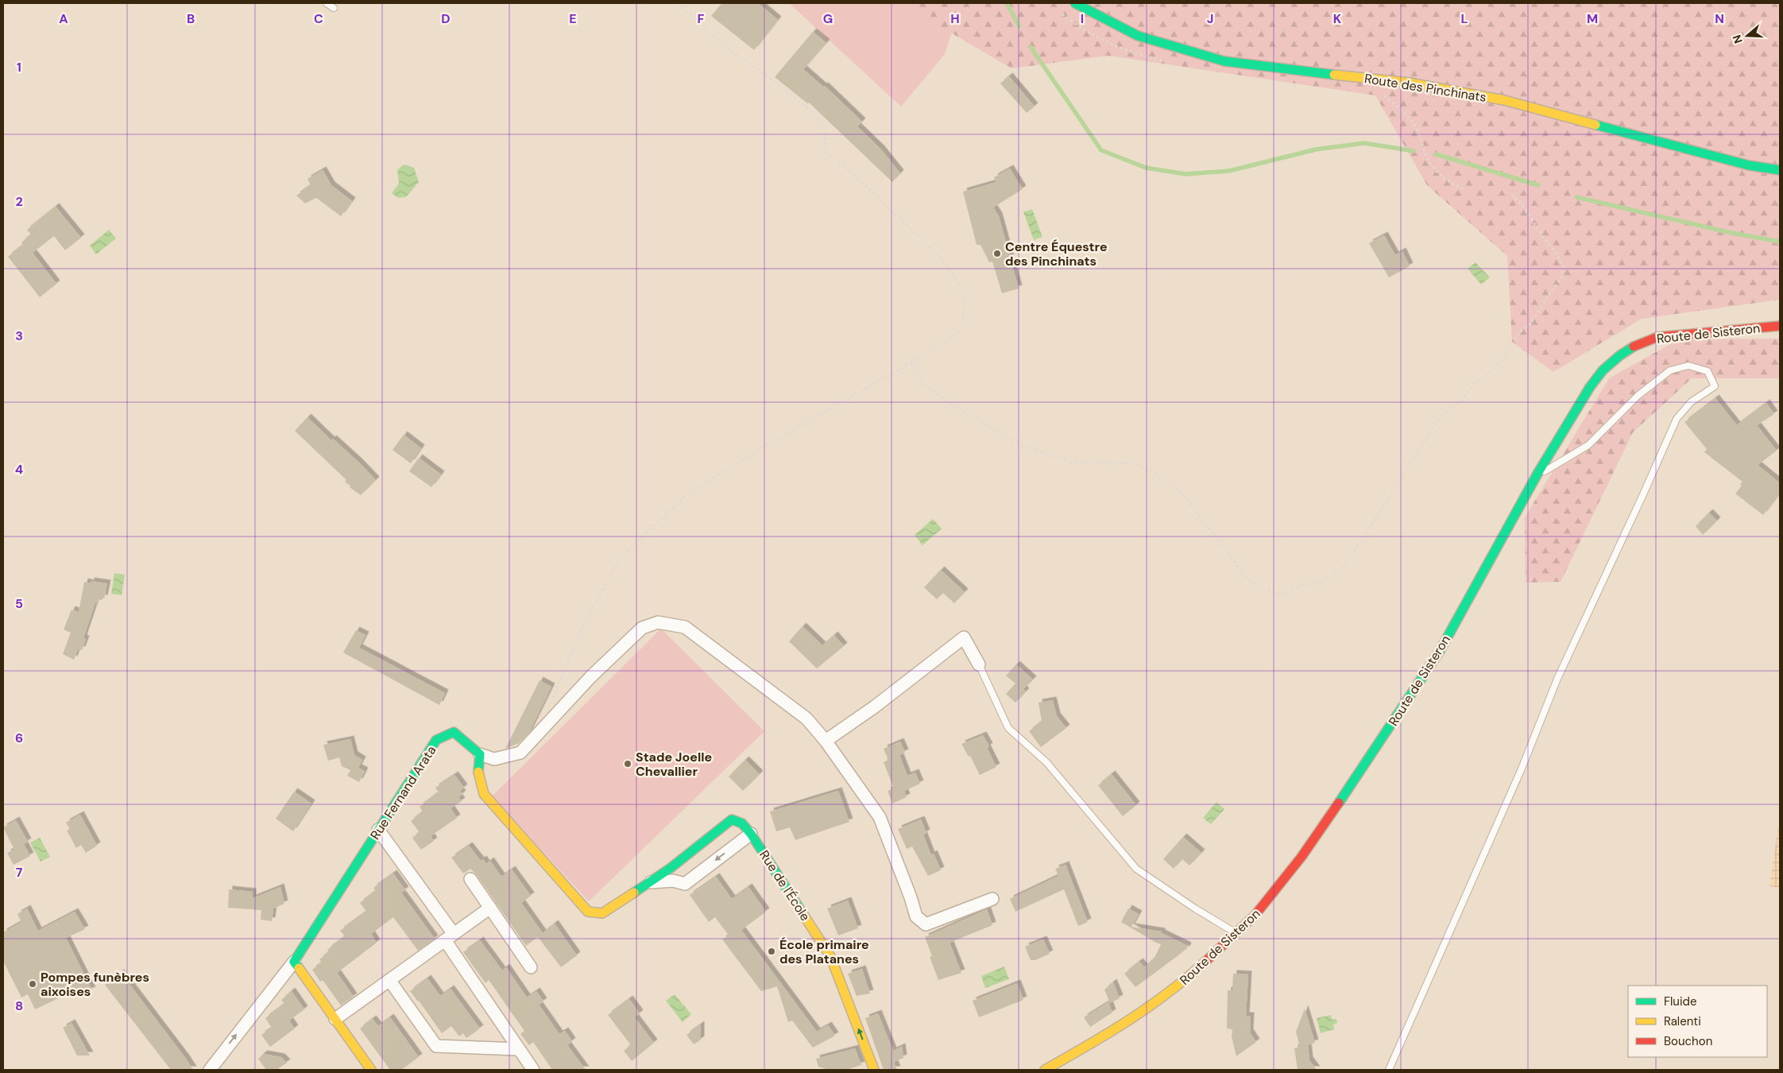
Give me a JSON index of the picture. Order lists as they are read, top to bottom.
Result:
{
  "streets": {
    "street": [
      "Route des Pinchinats",
      "Route de Sisteron",
      "Rue Fernand Arata",
      "Rue de l'École"
    ]
  },
  "one_way": ["Rue de l'École"],
  "places": [
    "Centre Équestre des Pinchinats",
    "Stade Joelle Chevallier",
    "École primaire des Platanes",
    "Pompes funèbres aixoises"
  ],
  "legend": ["Fluide", "Ralenti", "Bouchon"],
  "north": "left",
  "grid": {
    "columns": [
      "A",
      "B",
      "C",
      "D",
      "E",
      "F",
      "G",
      "H",
      "I",
      "J",
      "K",
      "L",
      "M",
      "N"
    ],
    "rows": [
      "1",
      "2",
      "3",
      "4",
      "5",
      "6",
      "7",
      "8"
    ]
  }
}
